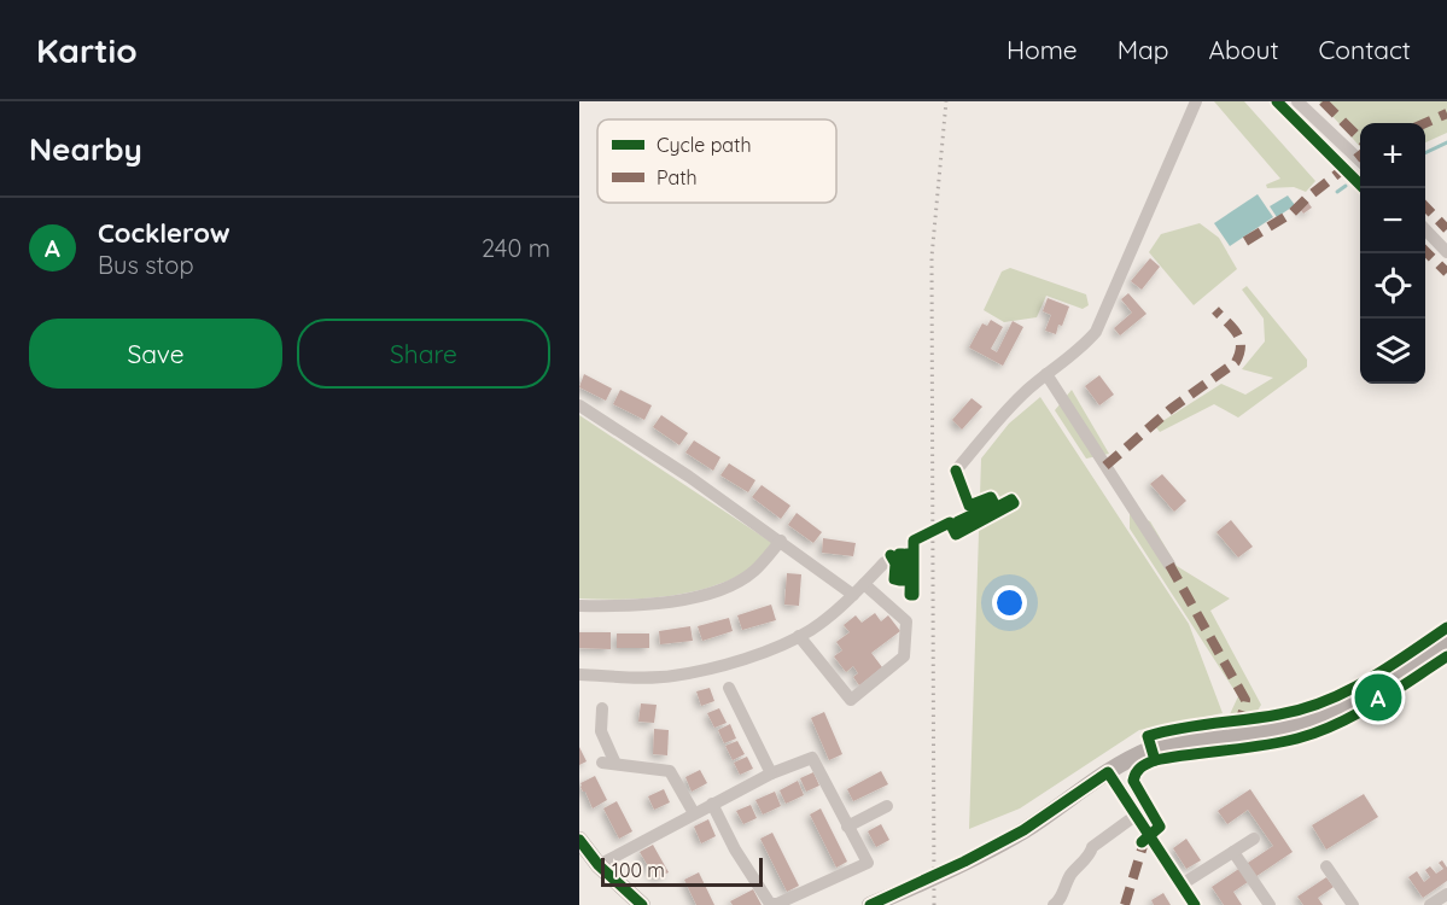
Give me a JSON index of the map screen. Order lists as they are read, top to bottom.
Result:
{
  "legend": ["Cycle path", "Path"],
  "scale_bar": "100 m",
  "page": {
    "header": "Kartio",
    "nav": [
      "Home",
      "Map",
      "About",
      "Contact"
    ],
    "heading": "Nearby",
    "map_buttons": ["+", "−"],
    "list": [
      {
        "mark": "A",
        "name": "Cocklerow",
        "note": "Bus stop",
        "value": "240 m"
      }
    ],
    "buttons": ["Save", "Share"],
    "pins": "A",
    "scale": "100 m"
  }
}
